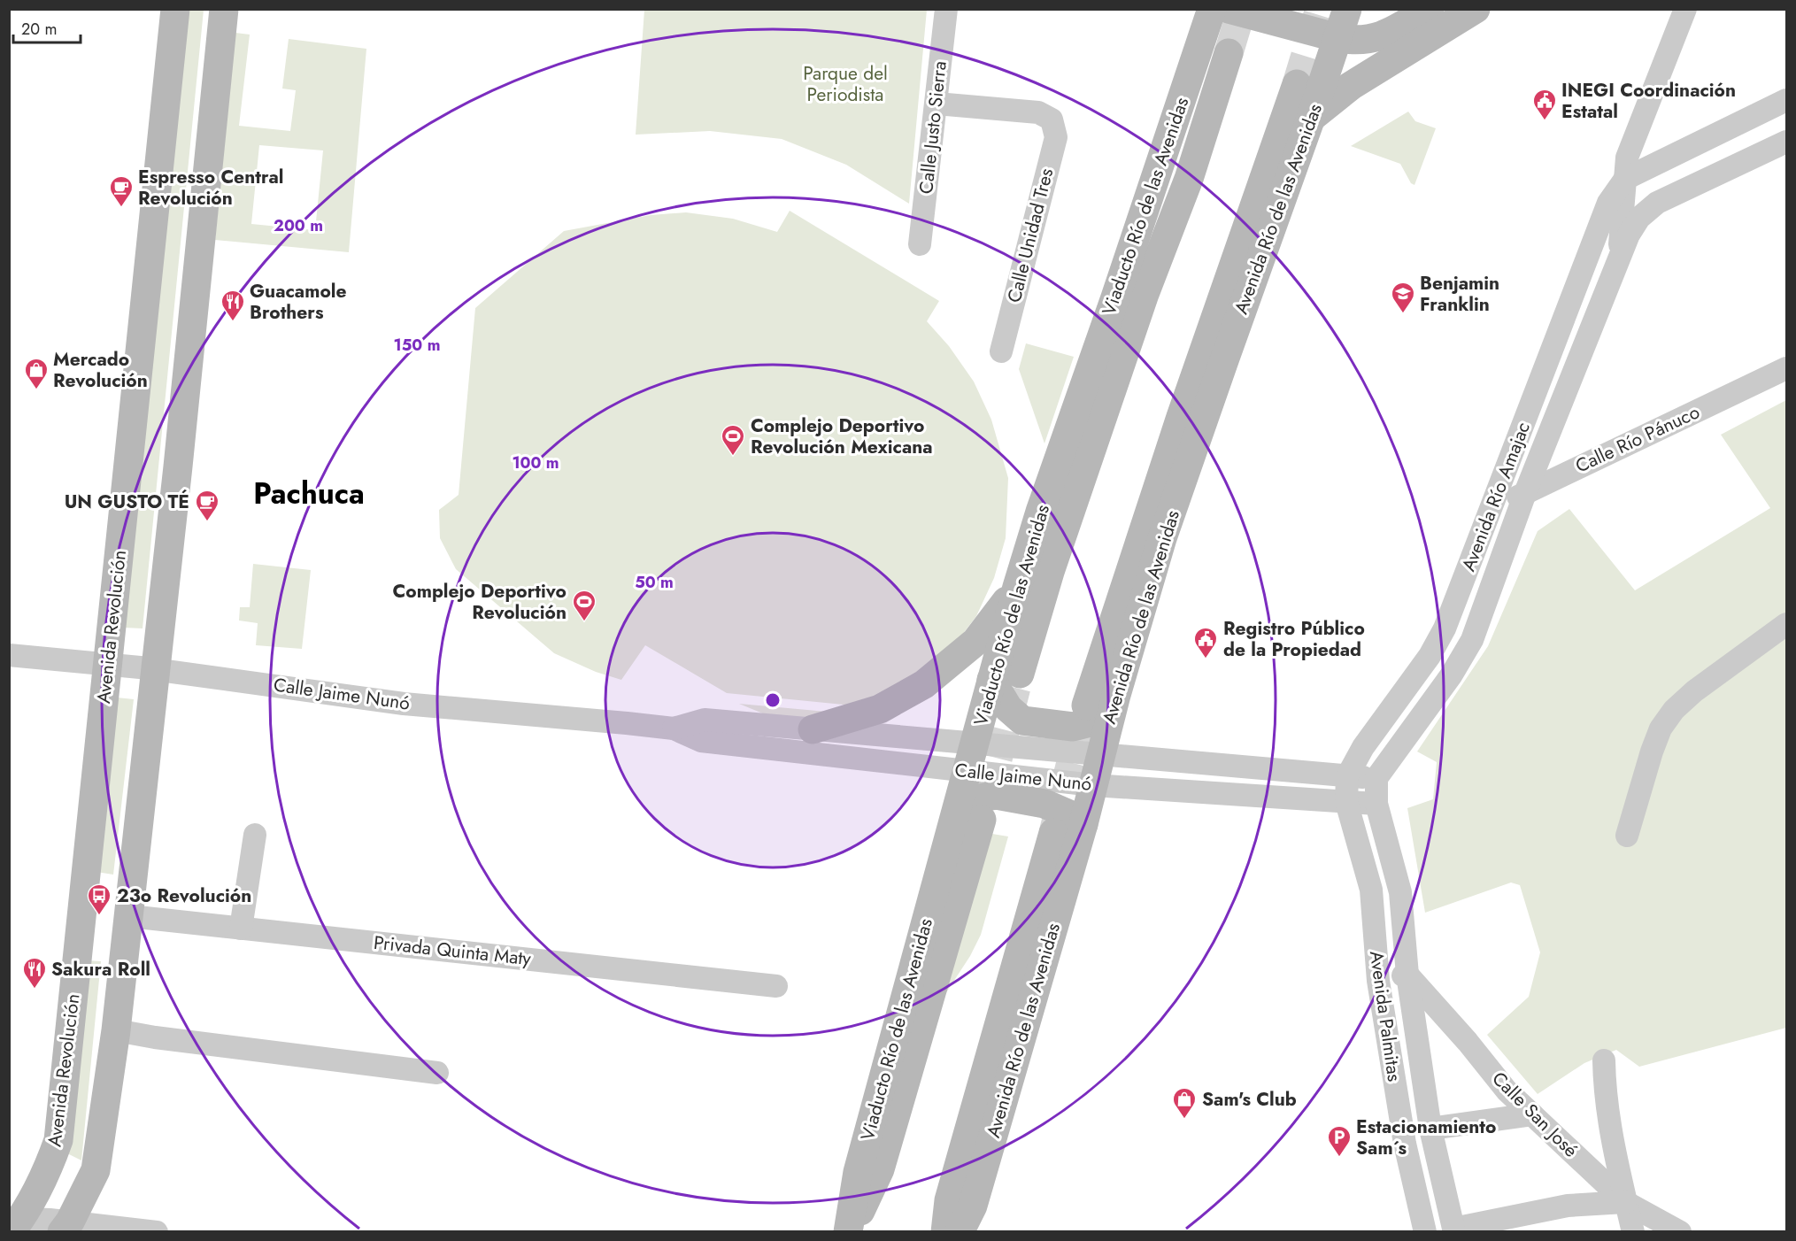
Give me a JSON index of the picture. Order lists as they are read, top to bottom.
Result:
{
  "streets": {
    "main road": ["Viaducto Río de las Avenidas", "Avenida Río de las Avenidas", "Avenida Revolución"],
    "street": [
      "Calle Justo Sierra",
      "Calle Unidad Tres",
      "Calle Río Pánuco",
      "Avenida Río Amajac",
      "Calle Jaime Nunó",
      "Privada Quinta Maty",
      "Avenida Palmitas",
      "Calle San José"
    ]
  },
  "crossings": [
    ["Calle Justo Sierra", "Calle Unidad Tres"],
    ["Viaducto Río de las Avenidas", "Calle Jaime Nunó"],
    ["Avenida Río de las Avenidas", "Calle Jaime Nunó"],
    ["Calle Río Pánuco", "Avenida Río Amajac"],
    ["Avenida Río Amajac", "Calle Jaime Nunó"],
    ["Avenida Río Amajac", "Avenida Palmitas"],
    ["Avenida Revolución", "Calle Jaime Nunó"],
    ["Calle Jaime Nunó", "Avenida Palmitas"],
    ["Avenida Palmitas", "Calle San José"]
  ],
  "districts": ["Pachuca"],
  "parks": ["Parque del Periodista"],
  "places": {
    "public building": ["INEGI Coordinación Estatal", "Registro Público de la Propiedad"],
    "cafe": ["Espresso Central Revolución", "UN GUSTO TÉ"],
    "school or university": ["Benjamin Franklin"],
    "restaurant": ["Guacamole Brothers", "Sakura Roll"],
    "shop": ["Mercado Revolución", "Sam's Club"],
    "sports": ["Complejo Deportivo Revolución Mexicana", "Complejo Deportivo Revolución"],
    "bus stop": ["23o Revolución"],
    "parking": ["Estacionamiento Sam´s"]
  },
  "scale_bar": "20 m",
  "rings": [
    "200 m",
    "150 m",
    "100 m",
    "50 m"
  ]
}
